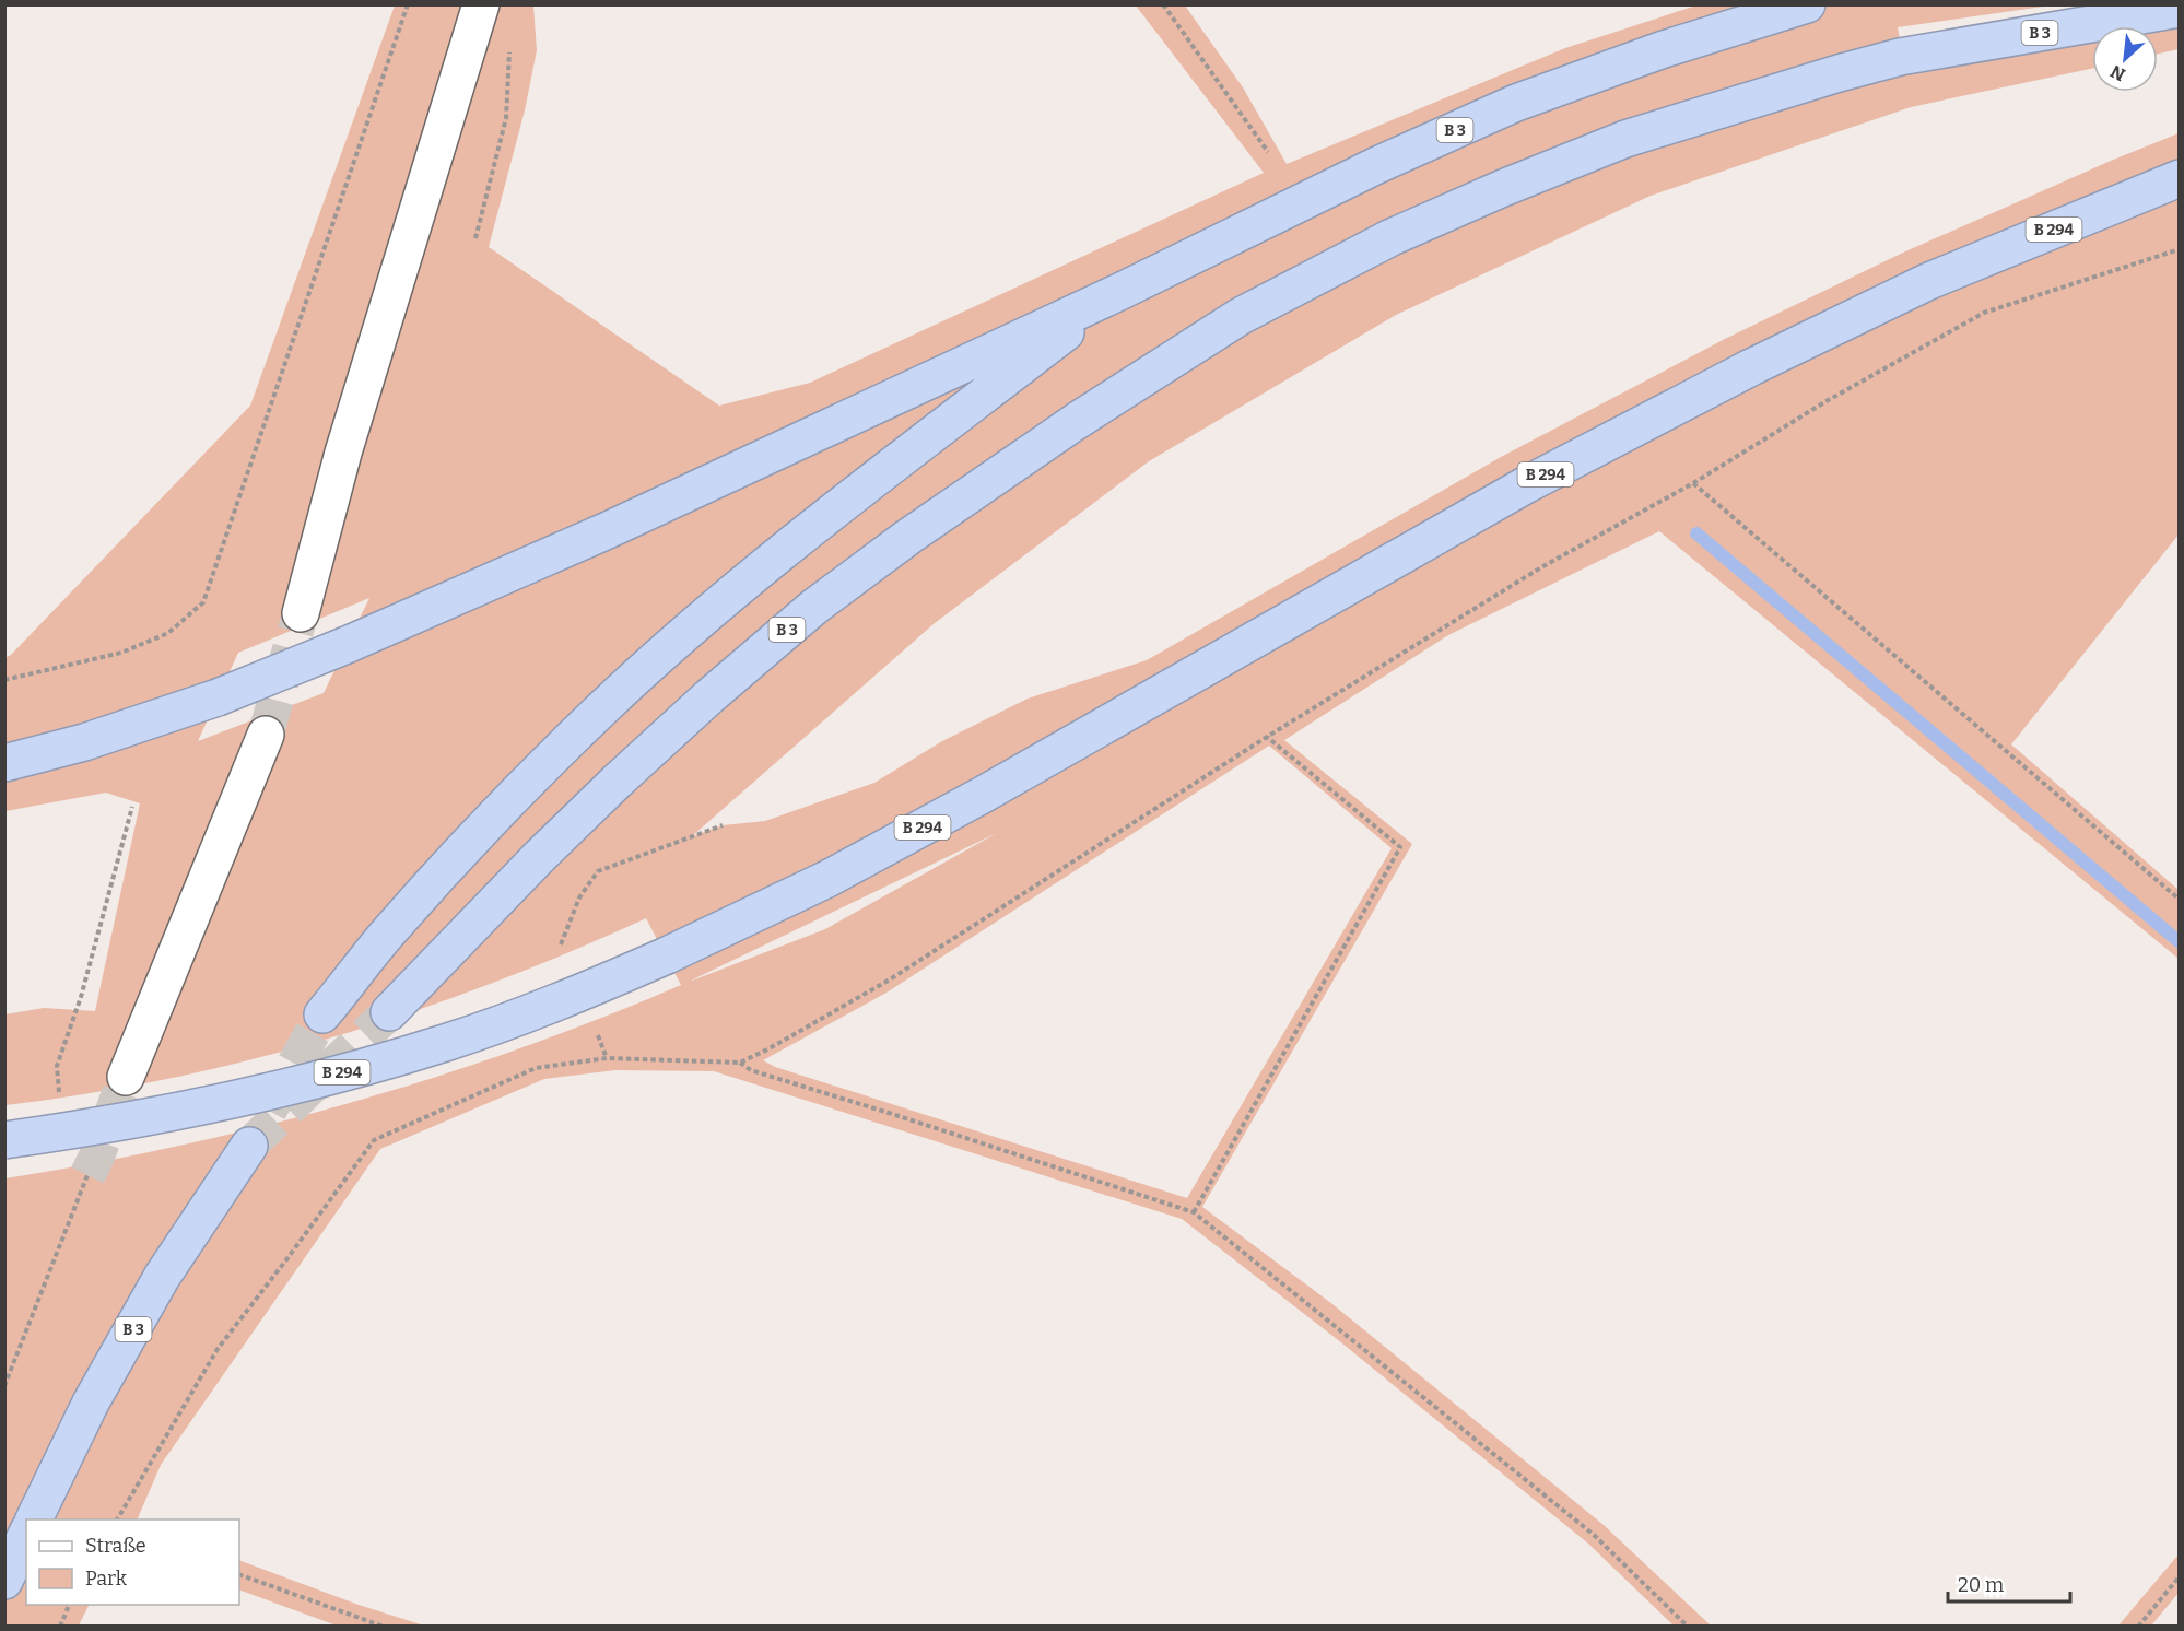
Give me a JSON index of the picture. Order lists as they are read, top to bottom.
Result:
{
  "streets": {
    "highway": ["B 3", "B 294"]
  },
  "legend": ["Straße", "Park"],
  "scale_bar": "20 m",
  "north": "bottom left"
}
